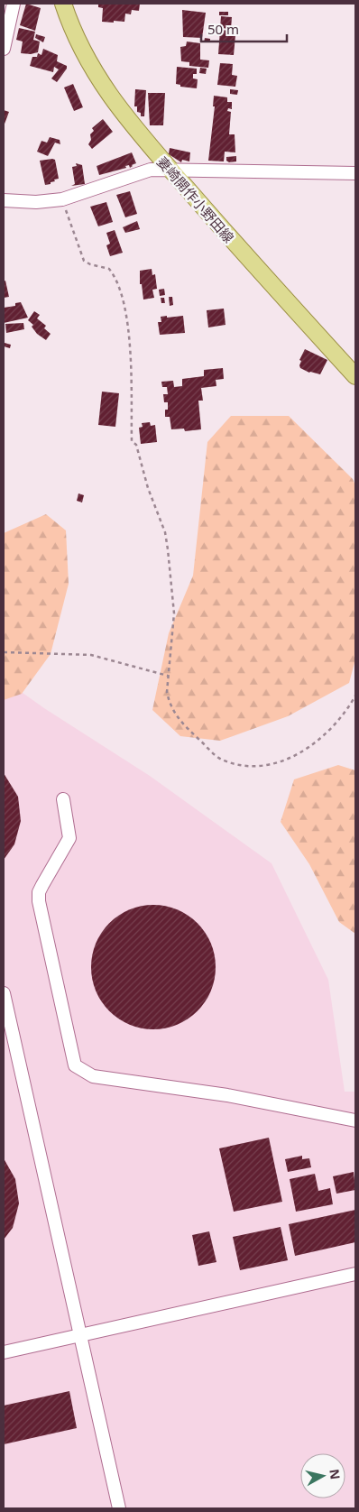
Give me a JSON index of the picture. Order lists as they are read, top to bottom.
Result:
{
  "streets": {
    "main road": ["妻崎開作小野田線"]
  },
  "scale_bar": "50 m",
  "north": "right"
}
